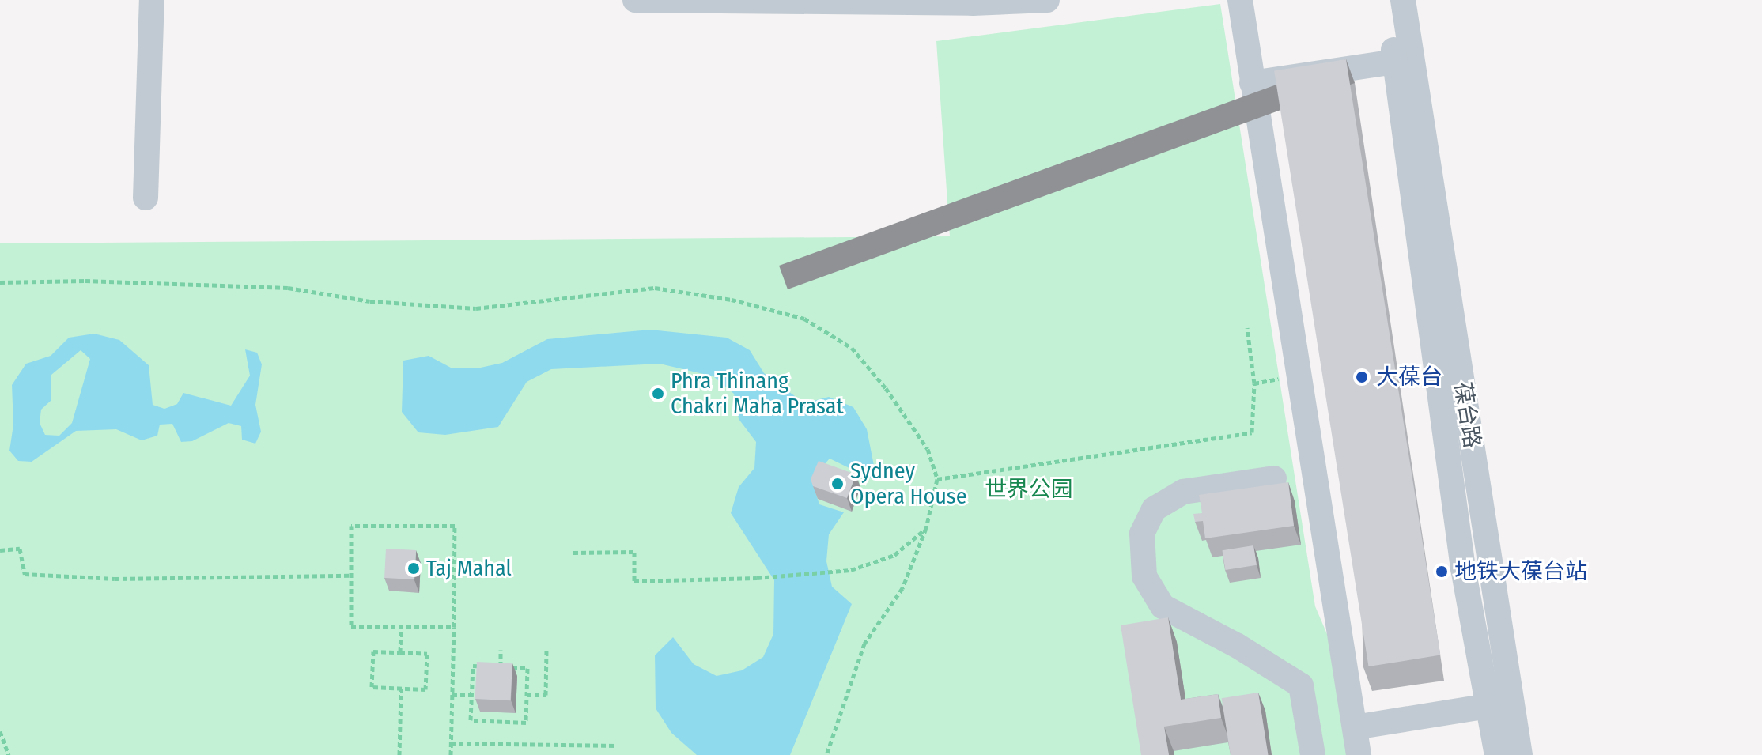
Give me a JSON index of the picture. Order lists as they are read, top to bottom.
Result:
{
  "streets": {
    "street": ["葆台路"]
  },
  "parks": ["世界公园"],
  "places": [
    "大葆台",
    "Phra Thinang Chakri Maha Prasat",
    "Sydney Opera House",
    "Taj Mahal",
    "地铁大葆台站"
  ]
}
